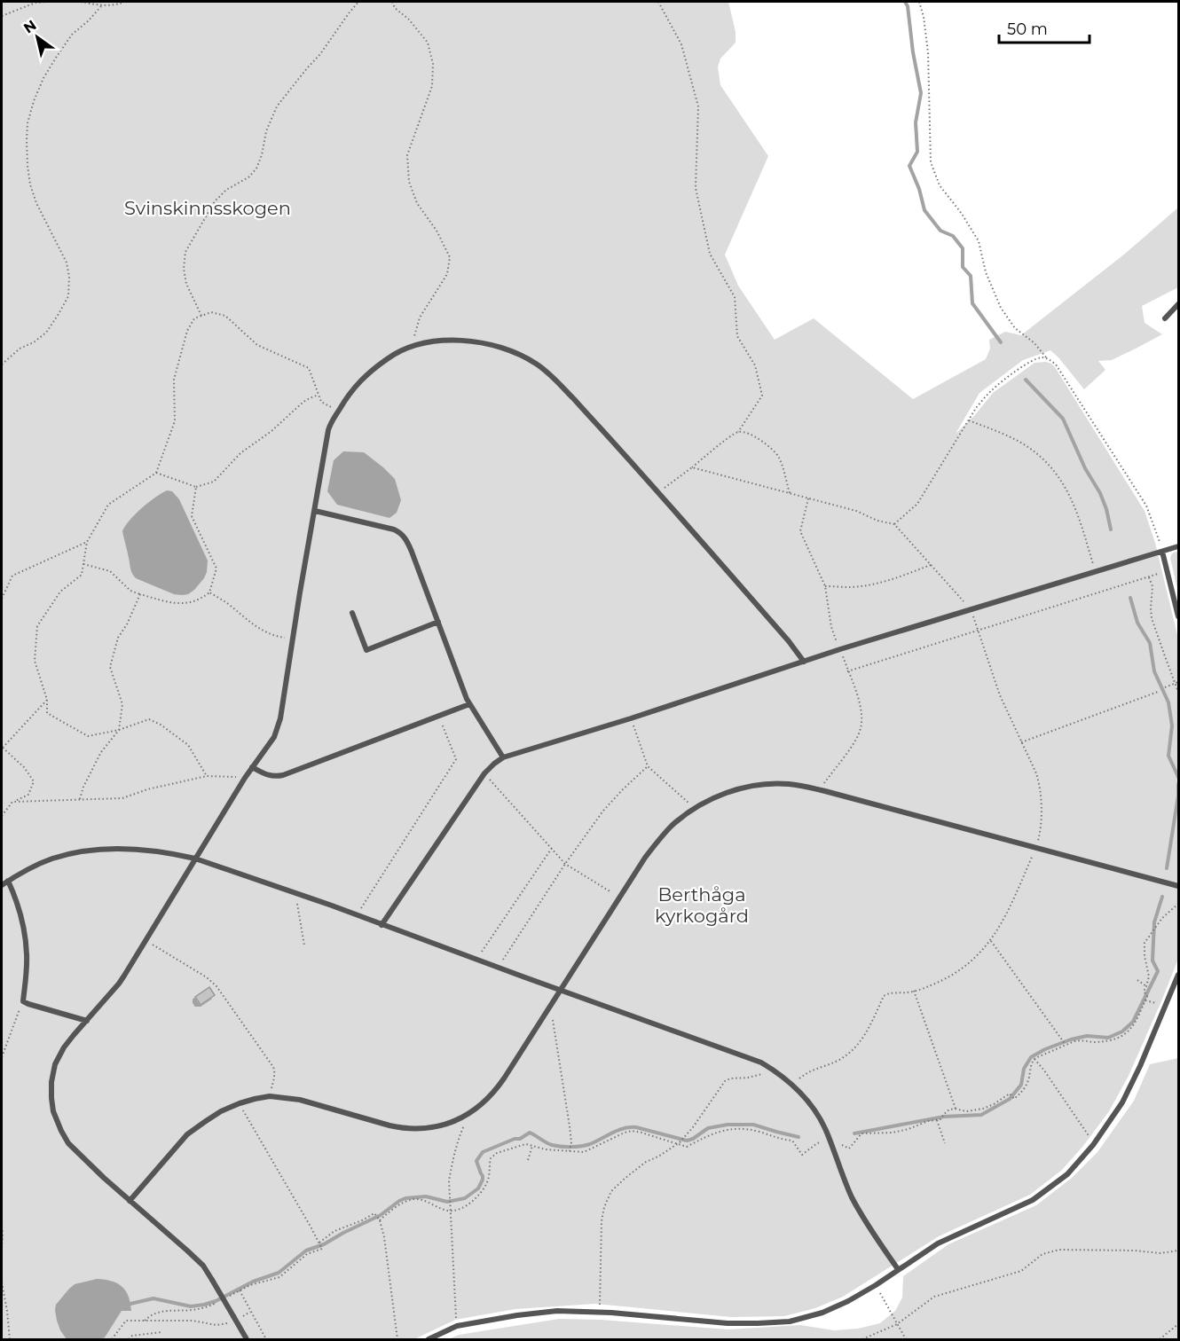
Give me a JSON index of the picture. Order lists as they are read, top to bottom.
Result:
{
  "parks": ["Svinskinnsskogen", "Berthåga kyrkogård"],
  "scale_bar": "50 m",
  "north": "top left"
}
